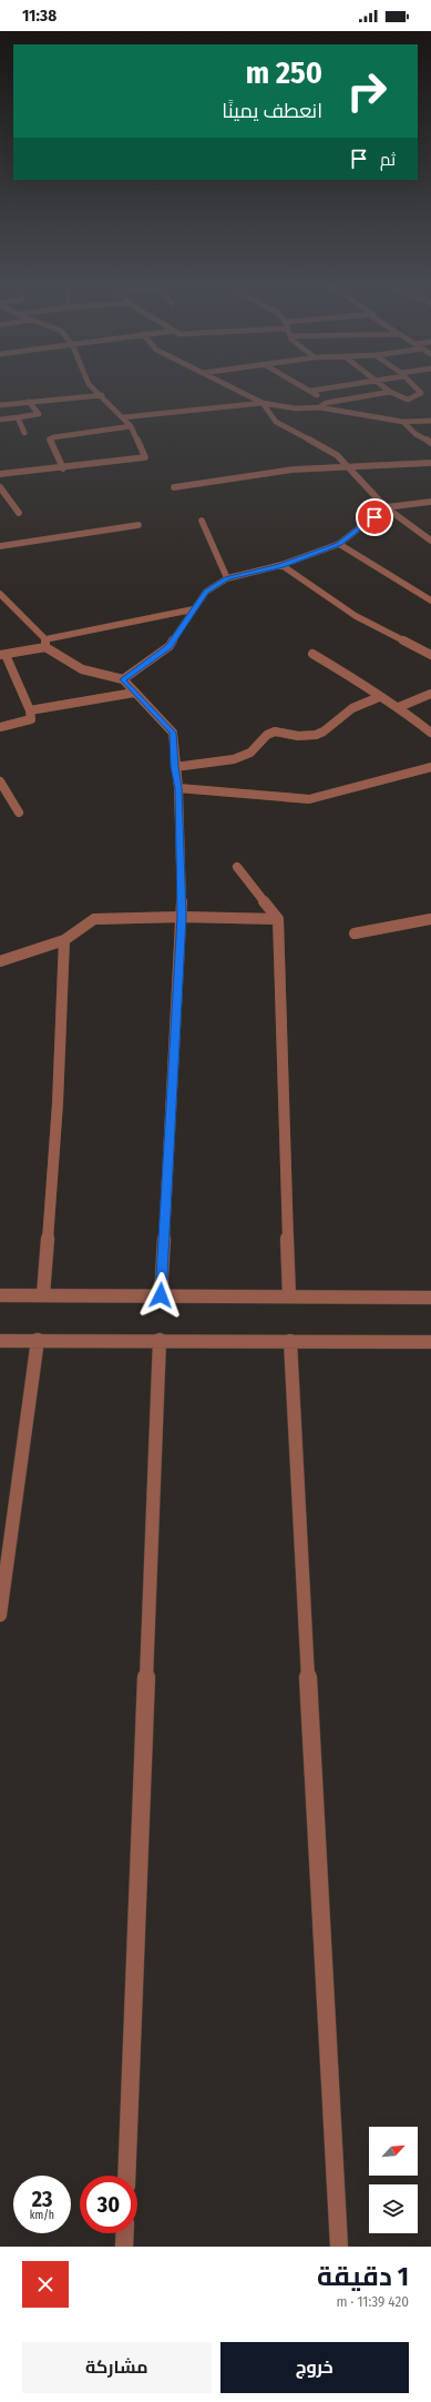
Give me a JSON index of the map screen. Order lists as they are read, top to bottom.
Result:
{
  "north": "top right",
  "page": {
    "status": "11:38",
    "turn": ["250 m", "انعطف يمينًا"],
    "then": "ثم",
    "speed": "23 km/h",
    "limit": "30",
    "heading": ["1 دقيقة", "420 m · 11:39"],
    "buttons": ["خروج", "مشاركة"]
  }
}
